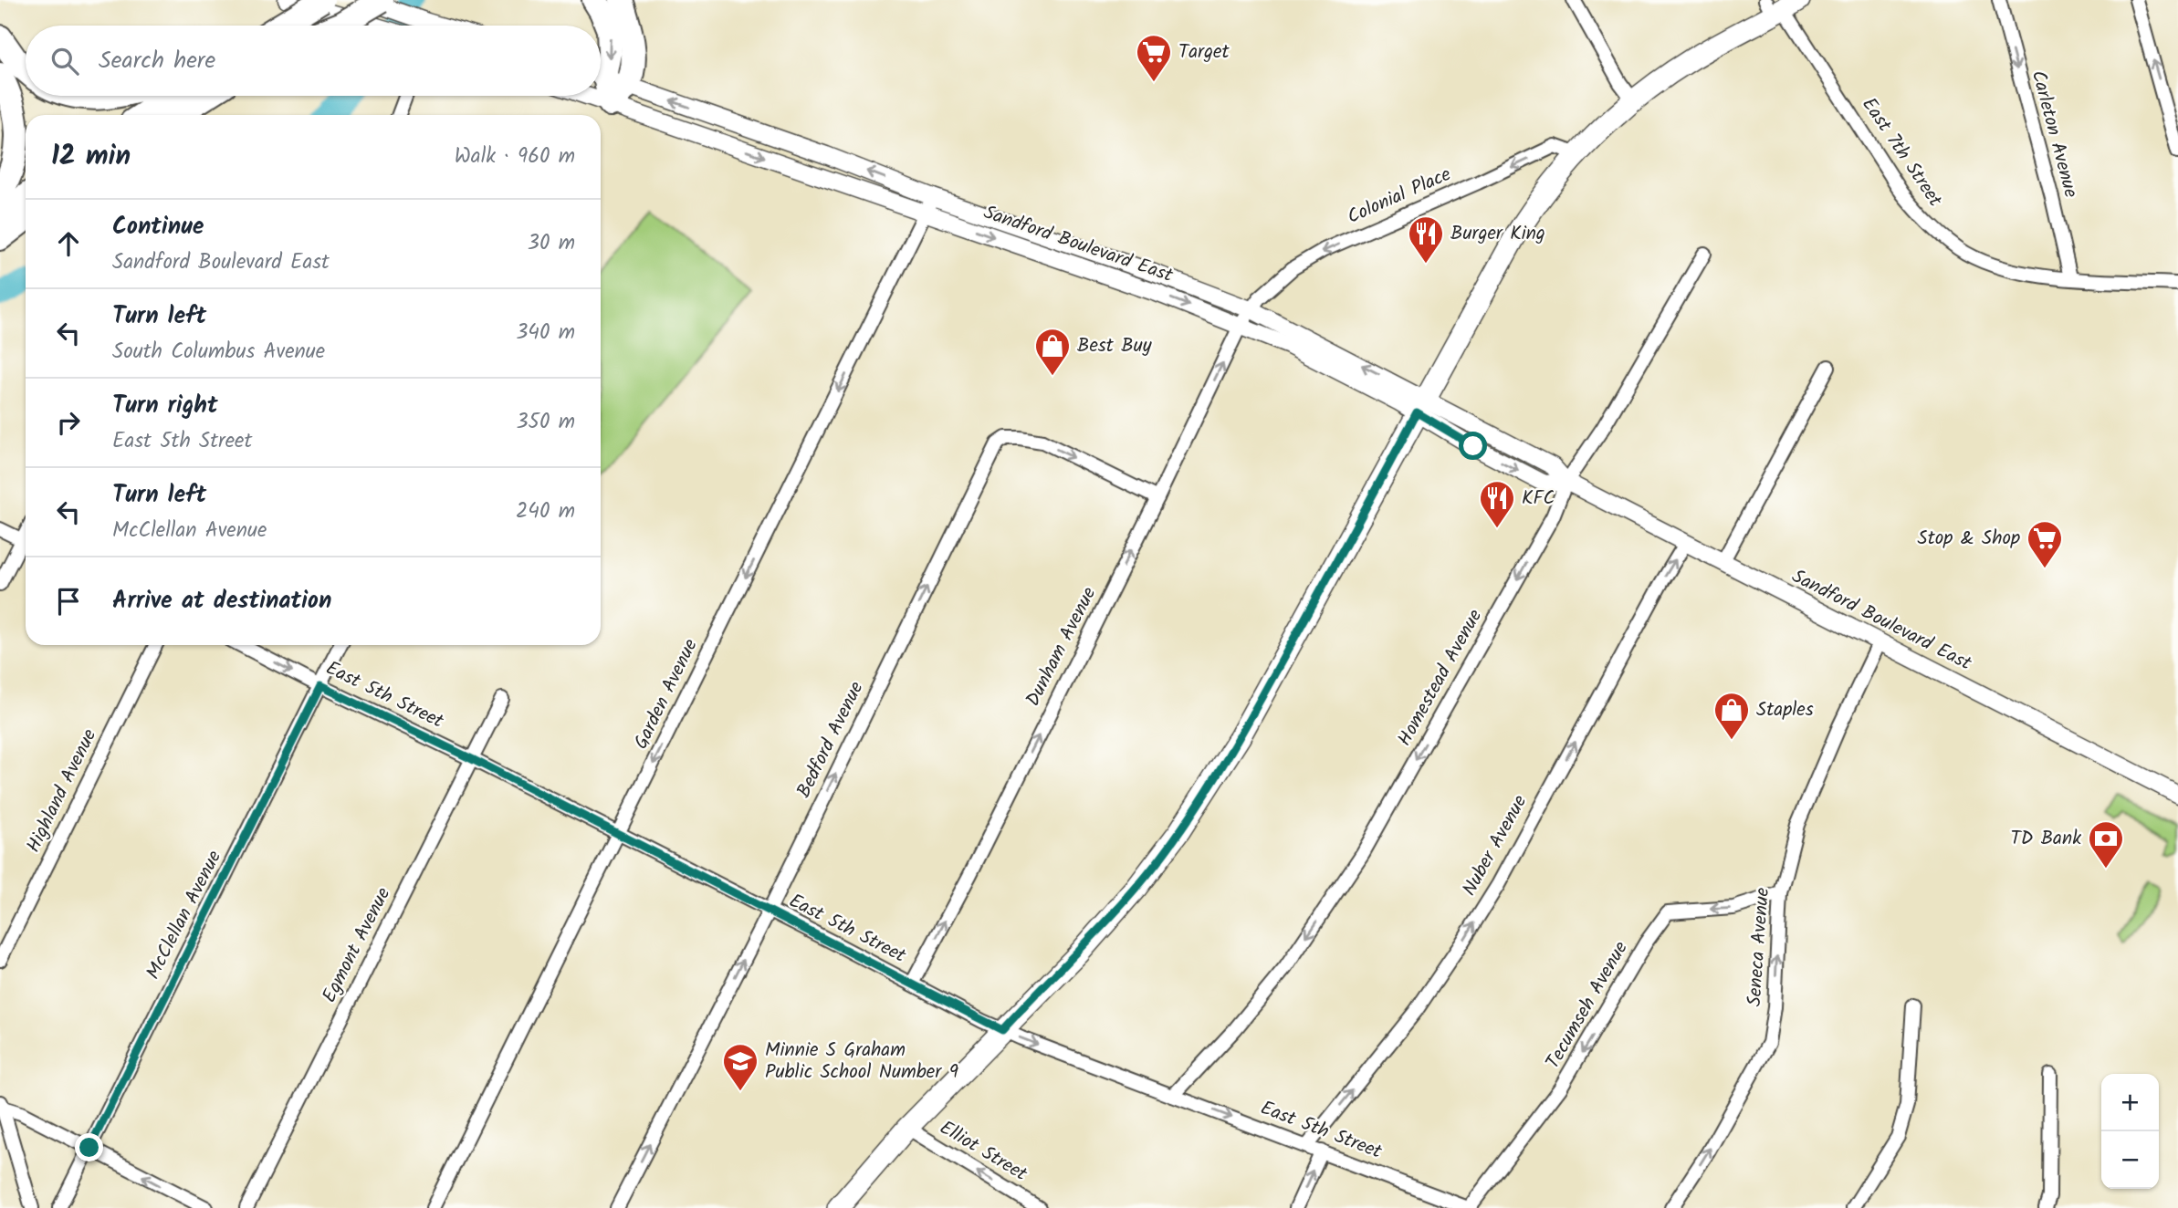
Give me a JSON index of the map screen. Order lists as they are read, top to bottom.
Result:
{
  "streets": {
    "street": [
      "Carleton Avenue",
      "East 7th Street",
      "Colonial Place",
      "Sandford Boulevard East",
      "Dunham Avenue",
      "Homestead Avenue",
      "Garden Avenue",
      "East 5th Street",
      "Bedford Avenue",
      "Highland Avenue",
      "Nuber Avenue",
      "McClellan Avenue",
      "Egmont Avenue",
      "Seneca Avenue",
      "Tecumseh Avenue",
      "Elliot Street"
    ]
  },
  "crossings": [
    ["Carleton Avenue", "East 7th Street"],
    ["Colonial Place", "Sandford Boulevard East"],
    ["Colonial Place", "Dunham Avenue"],
    ["Sandford Boulevard East", "Dunham Avenue"],
    ["Sandford Boulevard East", "Homestead Avenue"],
    ["Sandford Boulevard East", "Garden Avenue"],
    ["Sandford Boulevard East", "Nuber Avenue"],
    ["Sandford Boulevard East", "Seneca Avenue"],
    ["Dunham Avenue", "East 5th Street"],
    ["Dunham Avenue", "Bedford Avenue"],
    ["Homestead Avenue", "East 5th Street"],
    ["Garden Avenue", "East 5th Street"],
    ["East 5th Street", "Bedford Avenue"],
    ["East 5th Street", "Nuber Avenue"],
    ["East 5th Street", "McClellan Avenue"],
    ["East 5th Street", "Egmont Avenue"],
    ["East 5th Street", "Tecumseh Avenue"],
    ["Seneca Avenue", "Tecumseh Avenue"]
  ],
  "one_way": [
    "Carleton Avenue",
    "Colonial Place",
    "Dunham Avenue",
    "Homestead Avenue",
    "Garden Avenue",
    "Bedford Avenue",
    "Nuber Avenue",
    "Seneca Avenue",
    "Tecumseh Avenue",
    "Elliot Street"
  ],
  "places": {
    "supermarket": ["Target", "Stop & Shop"],
    "restaurant": ["Burger King", "KFC"],
    "shop": ["Best Buy", "Staples"],
    "bank": ["TD Bank"],
    "school or university": ["Minnie S Graham Public School Number 9"]
  },
  "page": {
    "search": "Search here",
    "heading": ["12 min", "Walk · 960 m"],
    "list": [
      ["Continue", "Sandford Boulevard East", "30 m"],
      ["Turn left", "South Columbus Avenue", "340 m"],
      ["Turn right", "East 5th Street", "350 m"],
      ["Turn left", "McClellan Avenue", "240 m"],
      "Arrive at destination"
    ],
    "map_buttons": ["+", "−"]
  }
}
